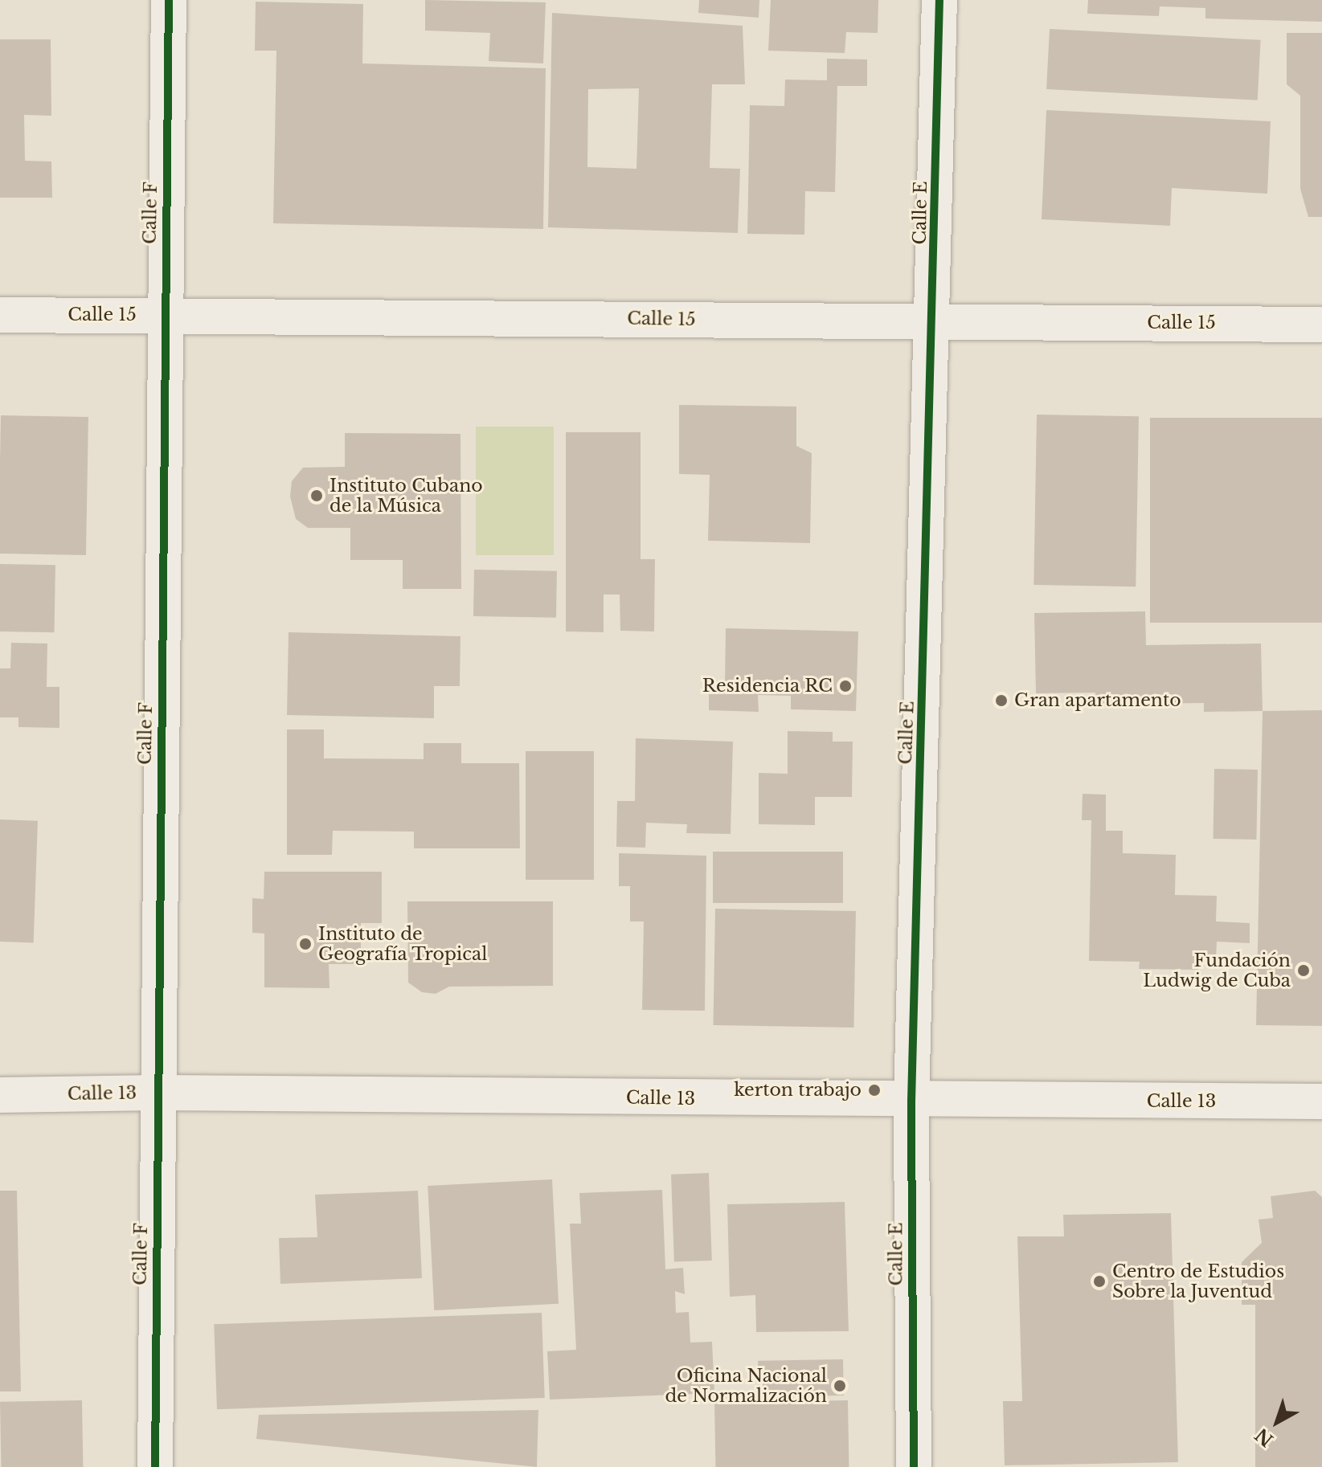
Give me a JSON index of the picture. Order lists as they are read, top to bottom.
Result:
{
  "streets": {
    "street": [
      "Calle F",
      "Calle E",
      "Calle 15",
      "Calle 13"
    ]
  },
  "crossings": [
    ["Calle F", "Calle 15"],
    ["Calle F", "Calle 13"],
    ["Calle E", "Calle 15"],
    ["Calle E", "Calle 13"]
  ],
  "places": [
    "Instituto Cubano de la Música",
    "Residencia RC",
    "Gran apartamento",
    "Instituto de Geografía Tropical",
    "Fundación Ludwig de Cuba",
    "kerton trabajo",
    "Centro de Estudios Sobre la Juventud",
    "Oficina Nacional de Normalización"
  ],
  "north": "bottom left"
}
